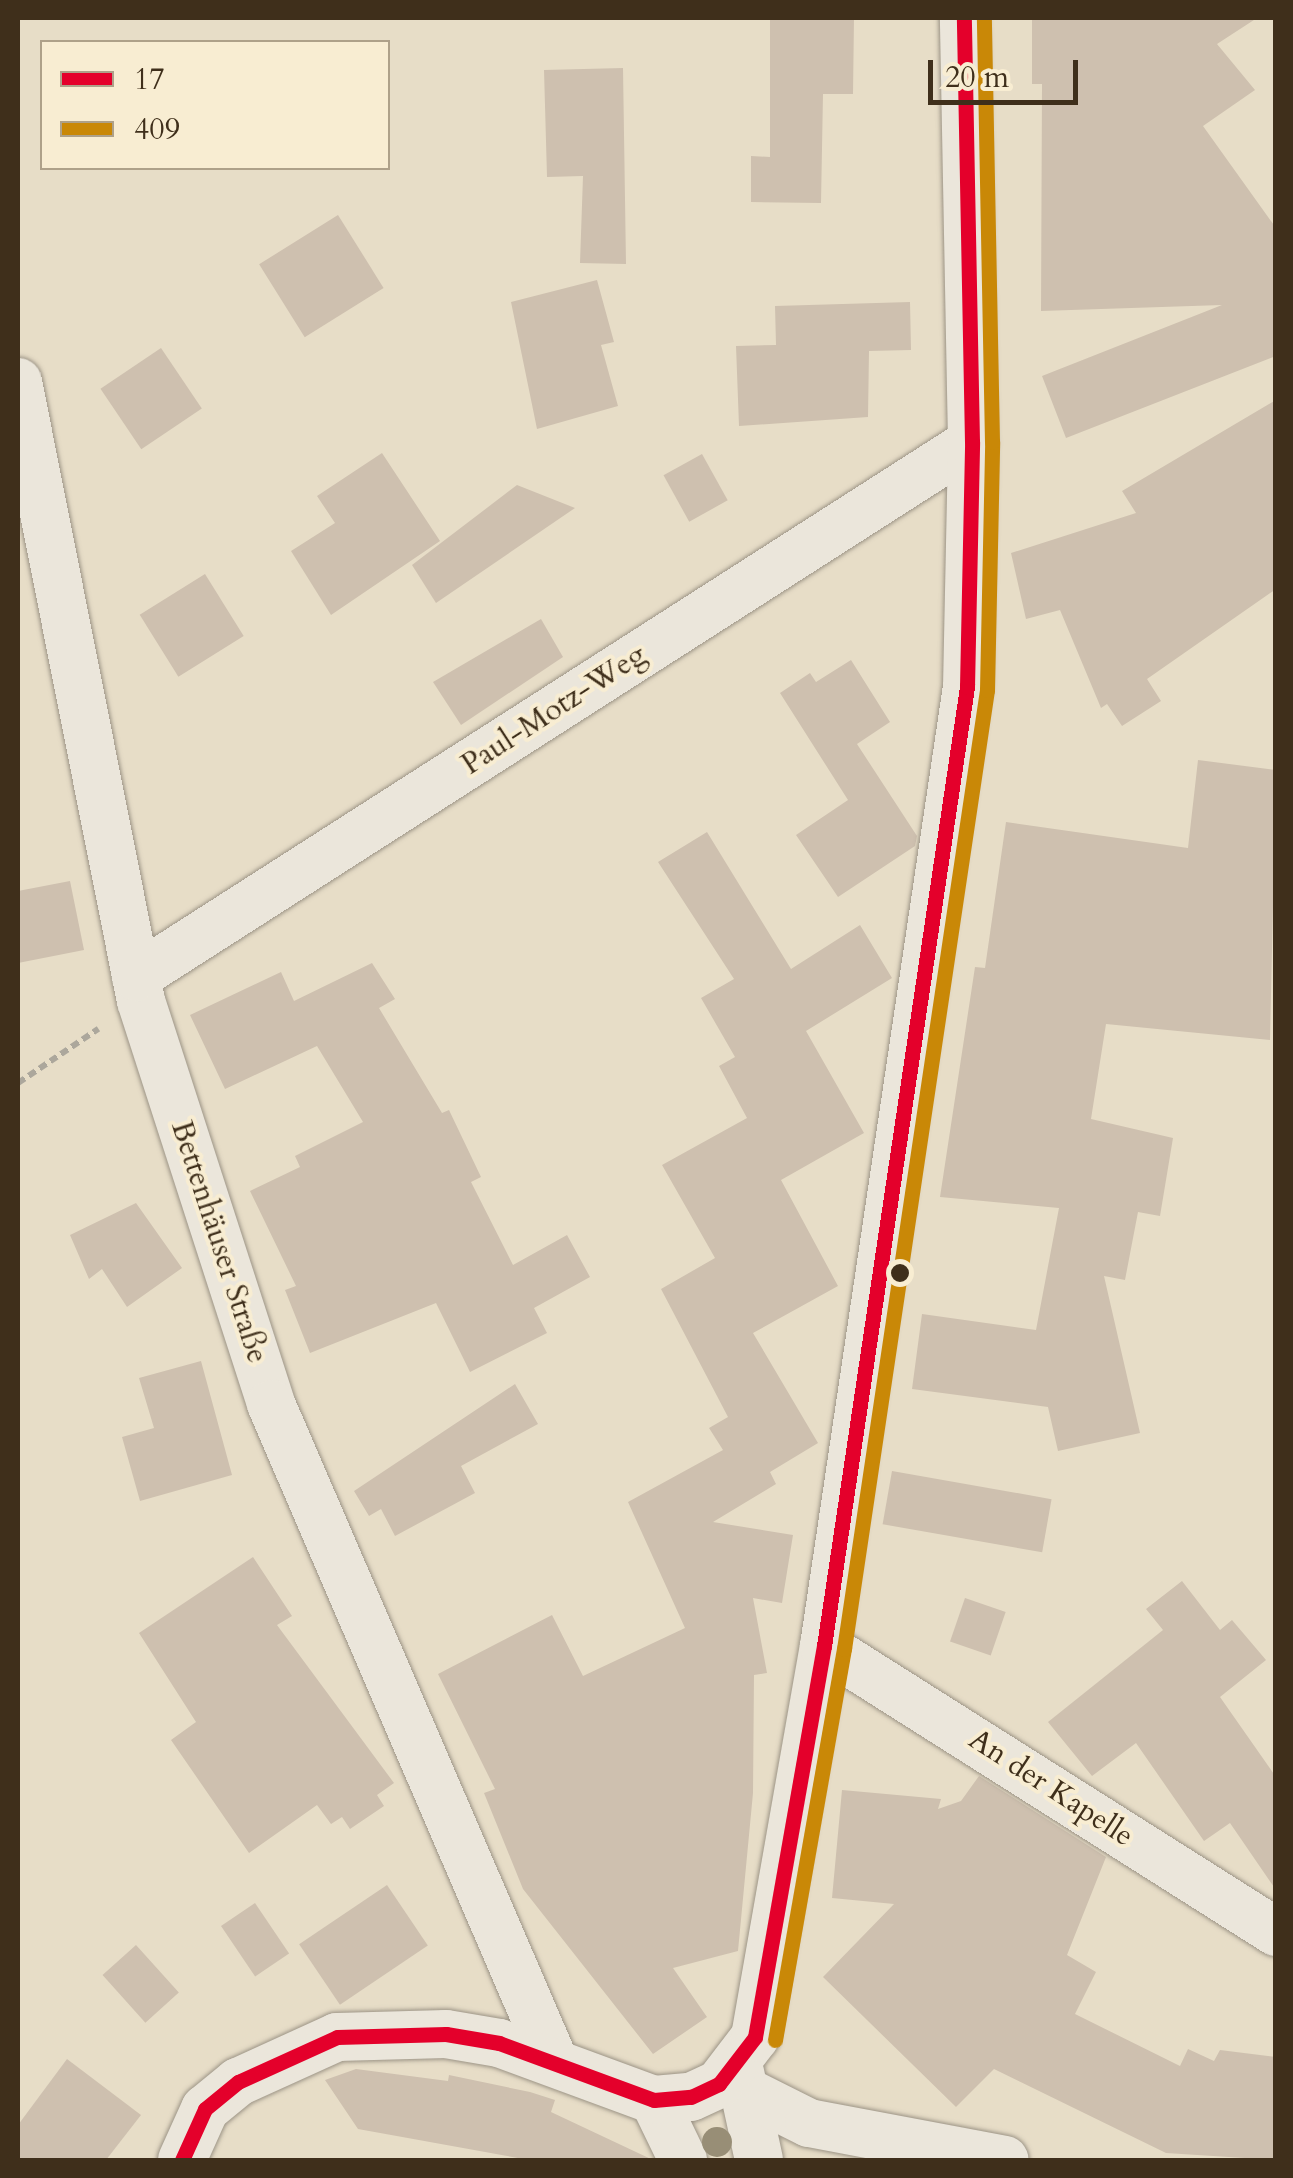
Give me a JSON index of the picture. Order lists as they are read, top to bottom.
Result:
{
  "streets": {
    "street": ["Paul-Motz-Weg", "Bettenhäuser Straße", "An der Kapelle"]
  },
  "crossings": [
    ["Paul-Motz-Weg", "Bettenhäuser Straße"]
  ],
  "lines": ["transit line 17", "transit line 409"],
  "legend": ["17", "409"],
  "scale_bar": "20 m"
}
